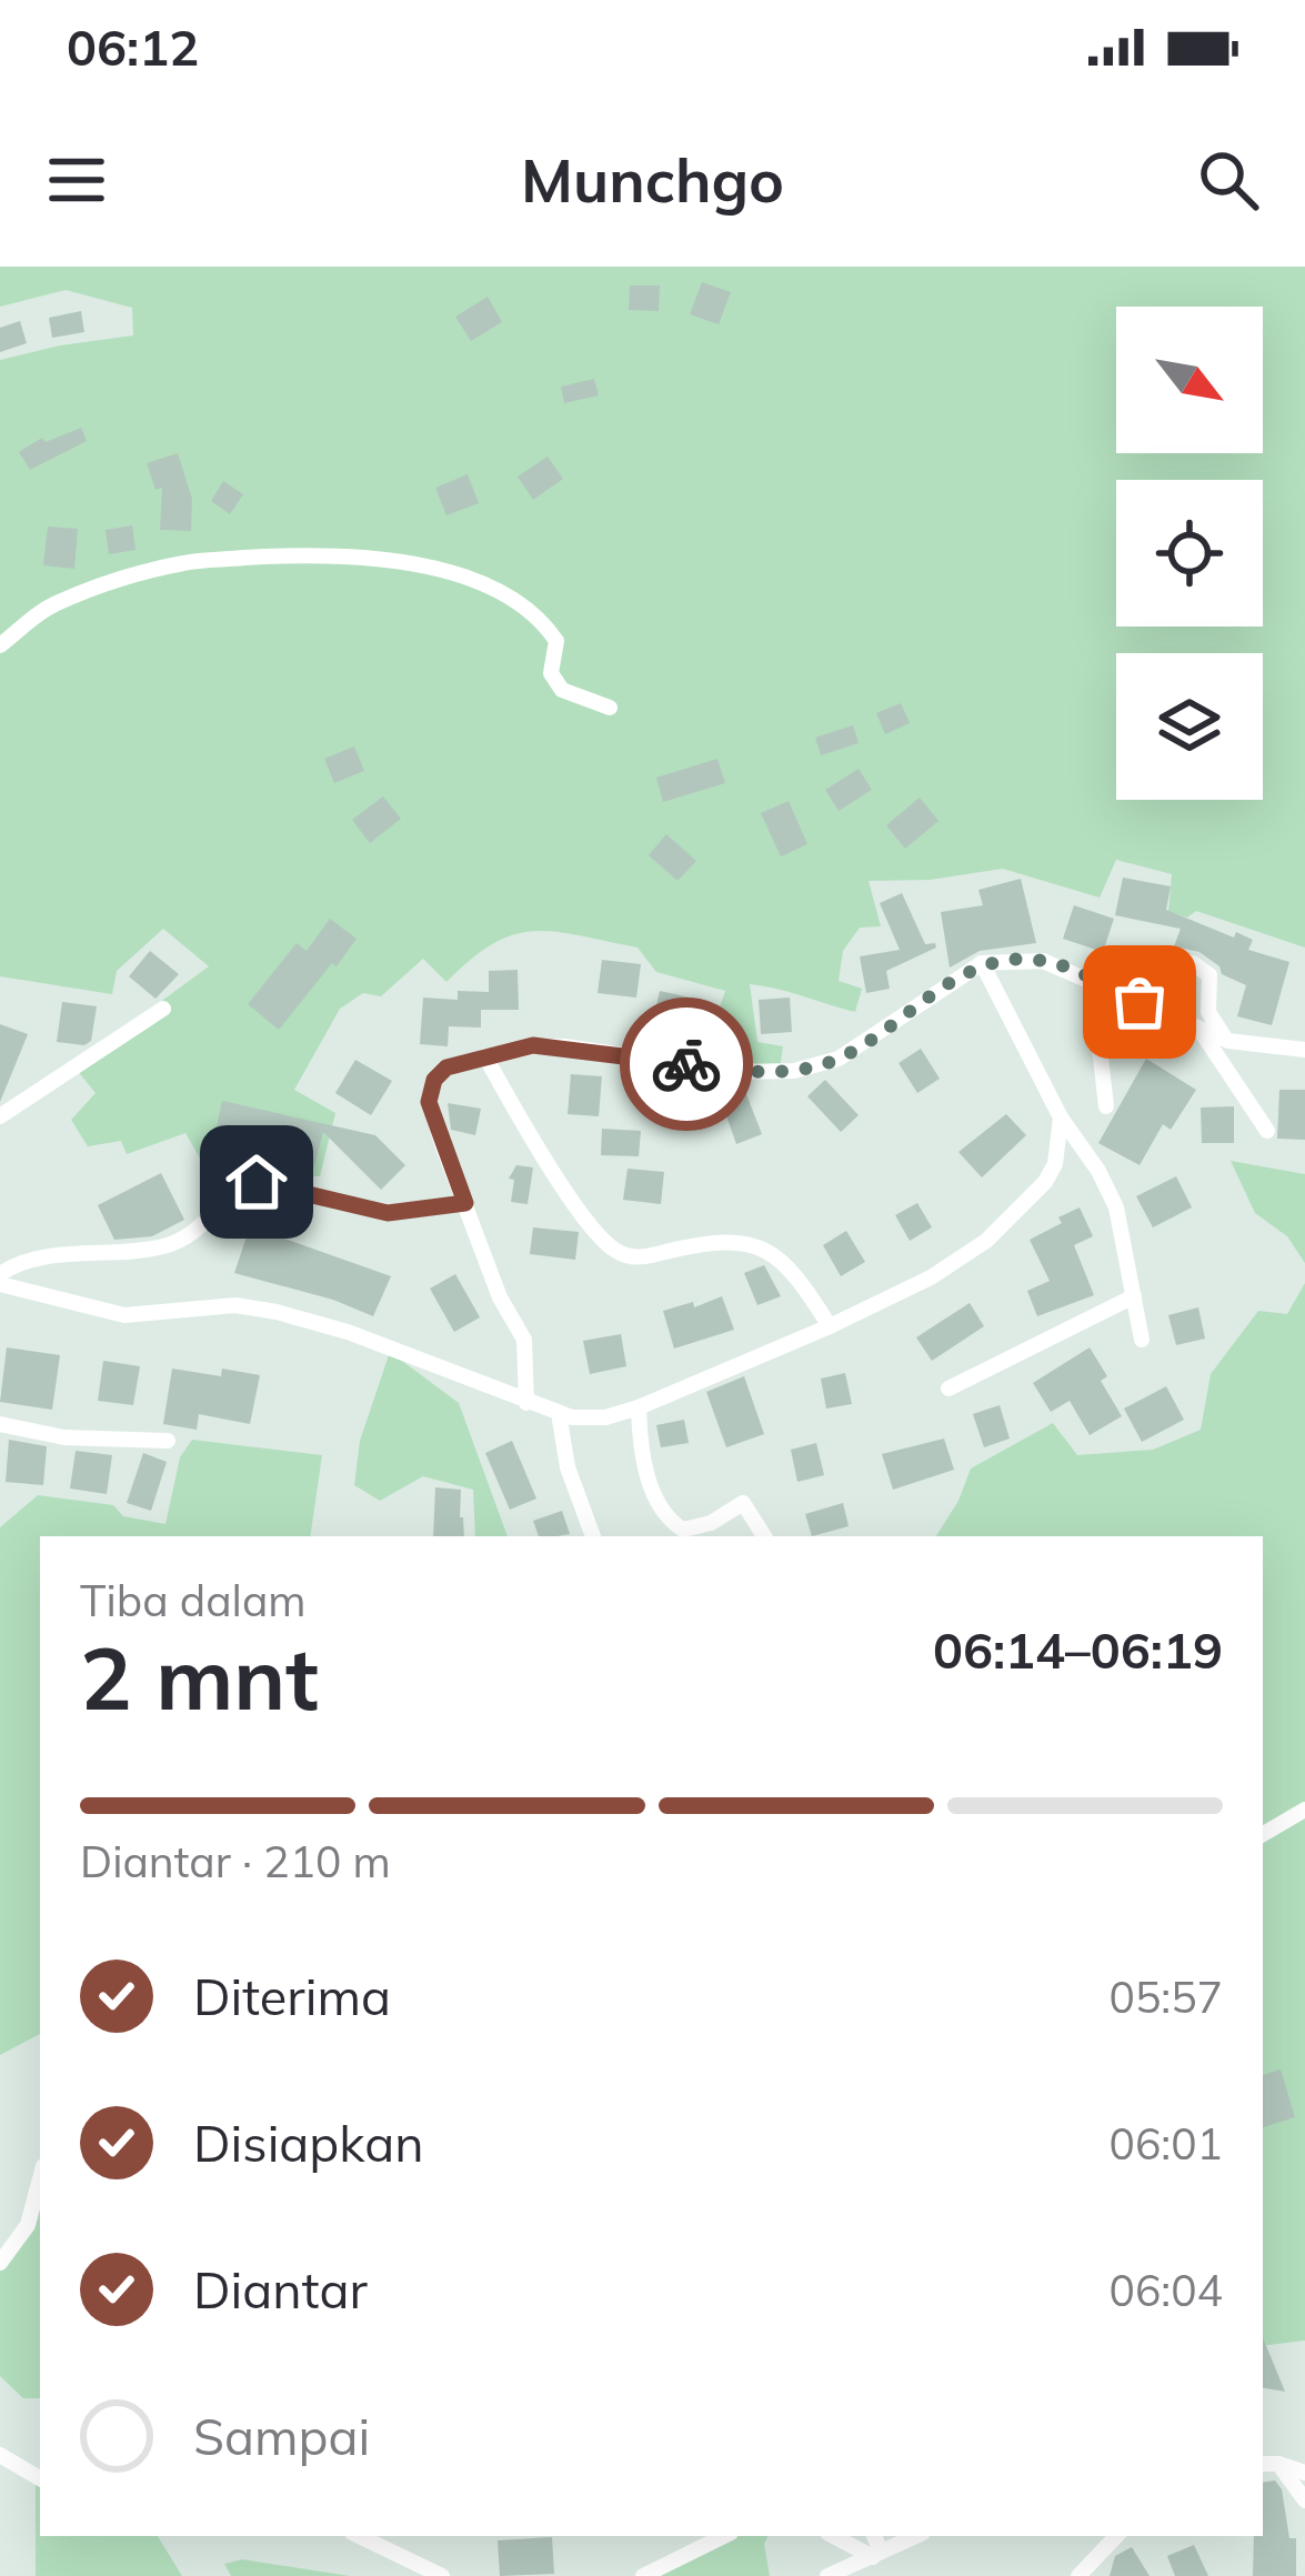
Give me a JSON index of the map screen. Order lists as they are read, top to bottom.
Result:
{
  "north": "bottom right",
  "page": {
    "status": "06:12",
    "header": "Munchgo",
    "heading": ["2 mnt", "Tiba dalam", "06:14–06:19"],
    "bar": "Diantar · 210 m",
    "list": [
      ["Diterima", "05:57"],
      ["Disiapkan", "06:01"],
      ["Diantar", "06:04"],
      "Sampai"
    ]
  }
}
